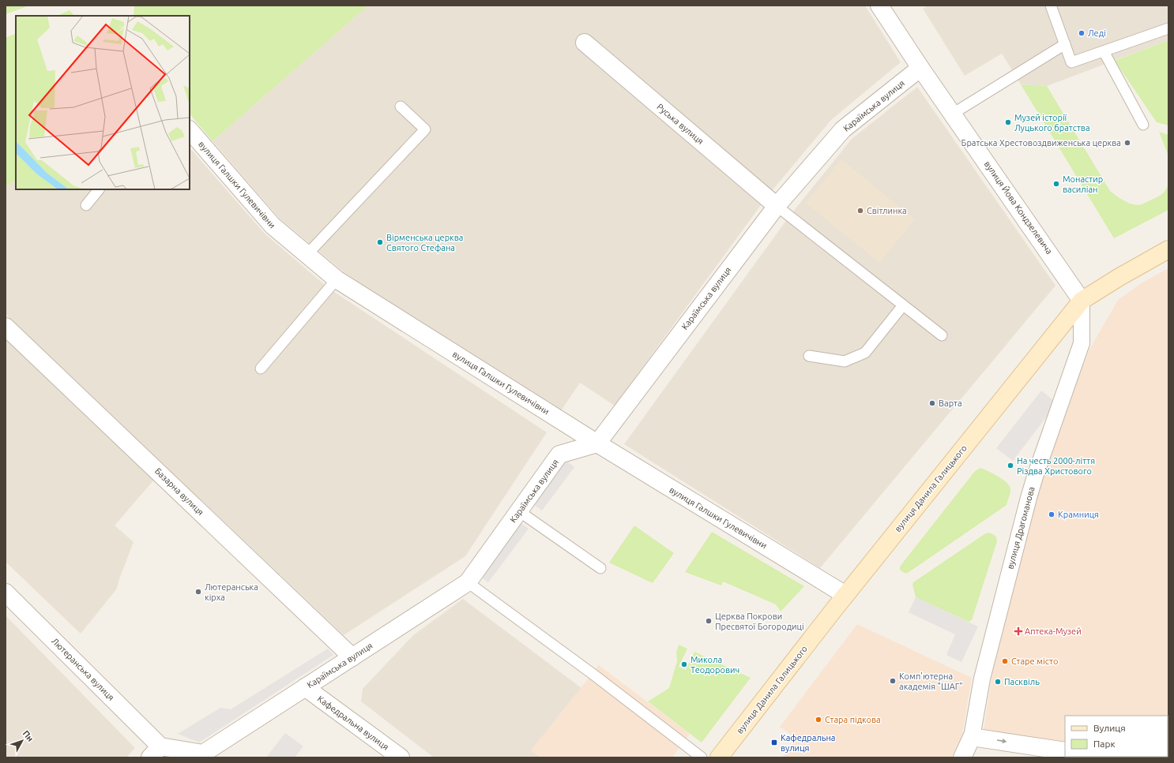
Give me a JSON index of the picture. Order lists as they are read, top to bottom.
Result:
{
  "streets": {
    "main road": ["вулиця Данила Галицького"],
    "street": [
      "Караїмська вулиця",
      "Руська вулиця",
      "вулиця Галшки Гулевичівни",
      "вулиця Йова Кондзелевича",
      "Базарна вулиця",
      "вулиця Драгоманова",
      "Лютеранська вулиця",
      "Кафедральна вулиця"
    ]
  },
  "crossings": [
    ["Караїмська вулиця", "Руська вулиця"],
    ["Караїмська вулиця", "вулиця Галшки Гулевичівни"],
    ["Караїмська вулиця", "вулиця Йова Кондзелевича"],
    ["Караїмська вулиця", "Базарна вулиця"],
    ["Караїмська вулиця", "Лютеранська вулиця"],
    ["Караїмська вулиця", "Кафедральна вулиця"],
    ["вулиця Галшки Гулевичівни", "вулиця Данила Галицького"],
    ["вулиця Йова Кондзелевича", "вулиця Данила Галицького"],
    ["вулиця Йова Кондзелевича", "вулиця Драгоманова"],
    ["вулиця Данила Галицького", "вулиця Драгоманова"]
  ],
  "places": {
    "other": [
      "Леді",
      "Музей історії Луцького братства",
      "Братська Хрестовоздвиженська церква",
      "Монастир василіан",
      "Світлинка",
      "Вірменська церква Святого Стефана",
      "Варта",
      "На честь 2000-ліття Різдва Христового",
      "Крамниця",
      "Лютеранська кірха",
      "Церква Покрови Пресвятої Богородиці",
      "Старе місто",
      "Микола Теодорович",
      "Комп'ютерна академія \"ШАГ\"",
      "Пасквіль",
      "Стара підкова"
    ],
    "health": ["Аптека-Музей"],
    "transit": ["Кафедральна вулиця"]
  },
  "legend": ["Вулиця", "Парк"],
  "north": "top right"
}
